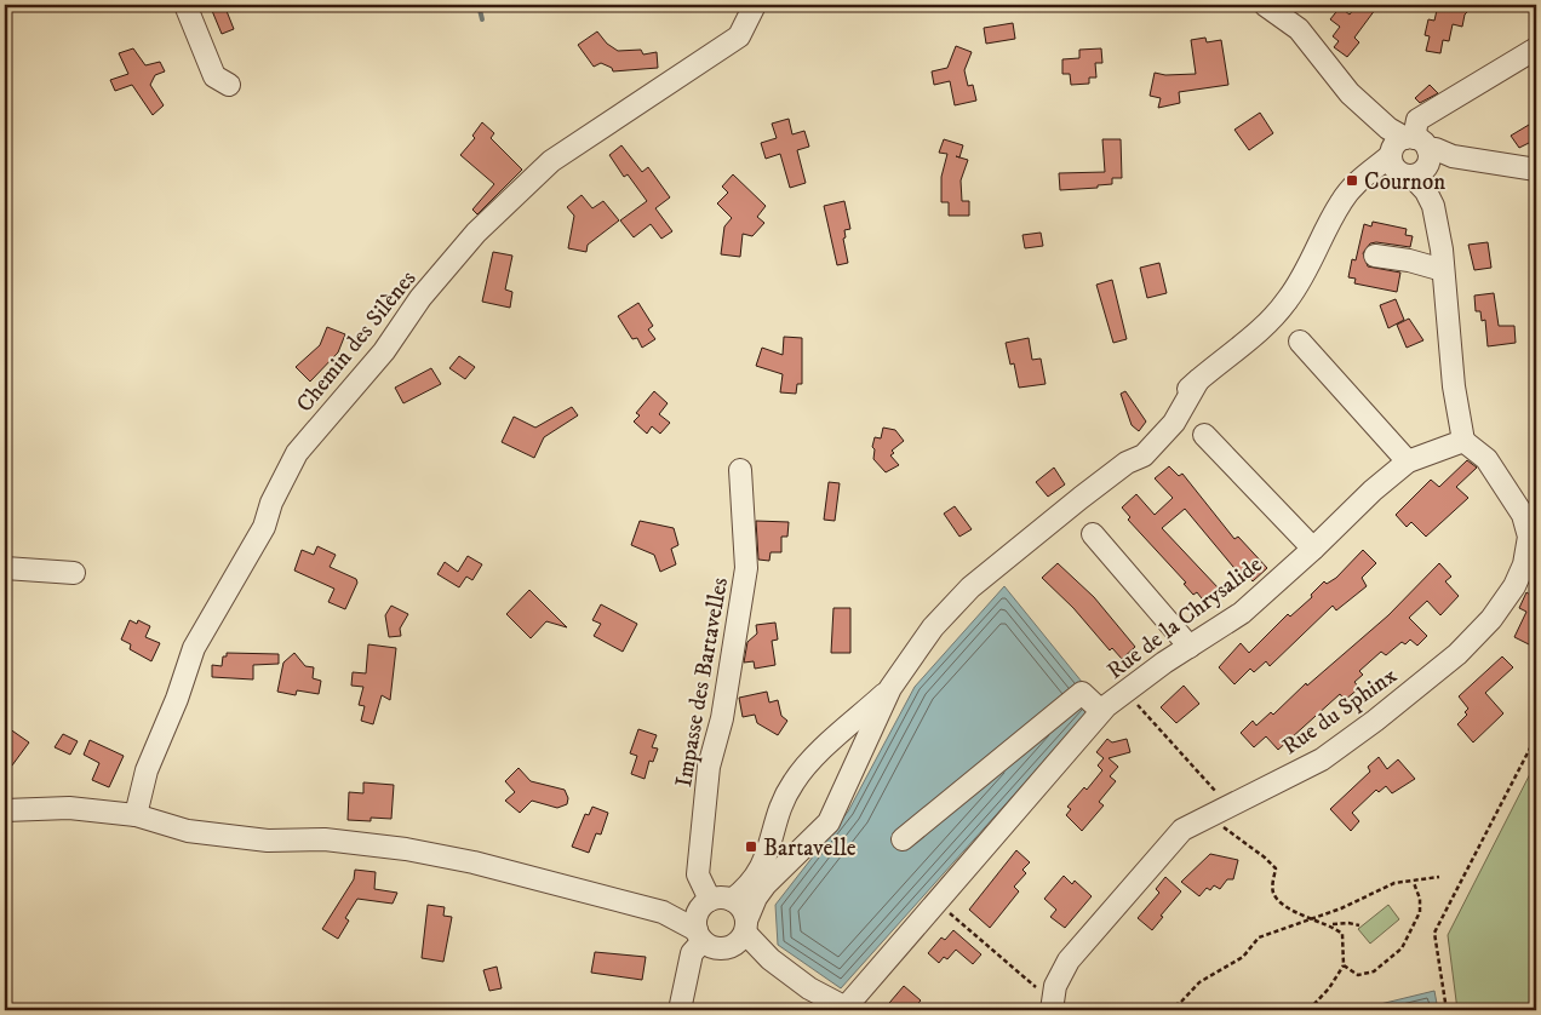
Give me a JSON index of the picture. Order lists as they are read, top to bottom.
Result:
{
  "streets": {
    "street": [
      "Chemin des Silènes",
      "Rue de la Chrysalide",
      "Impasse des Bartavelles",
      "Rue du Sphinx"
    ]
  },
  "crossings": [
    ["Rue de la Chrysalide", "Rue du Sphinx"]
  ],
  "places": {
    "transit": ["Cournon", "Bartavelle"]
  }
}
